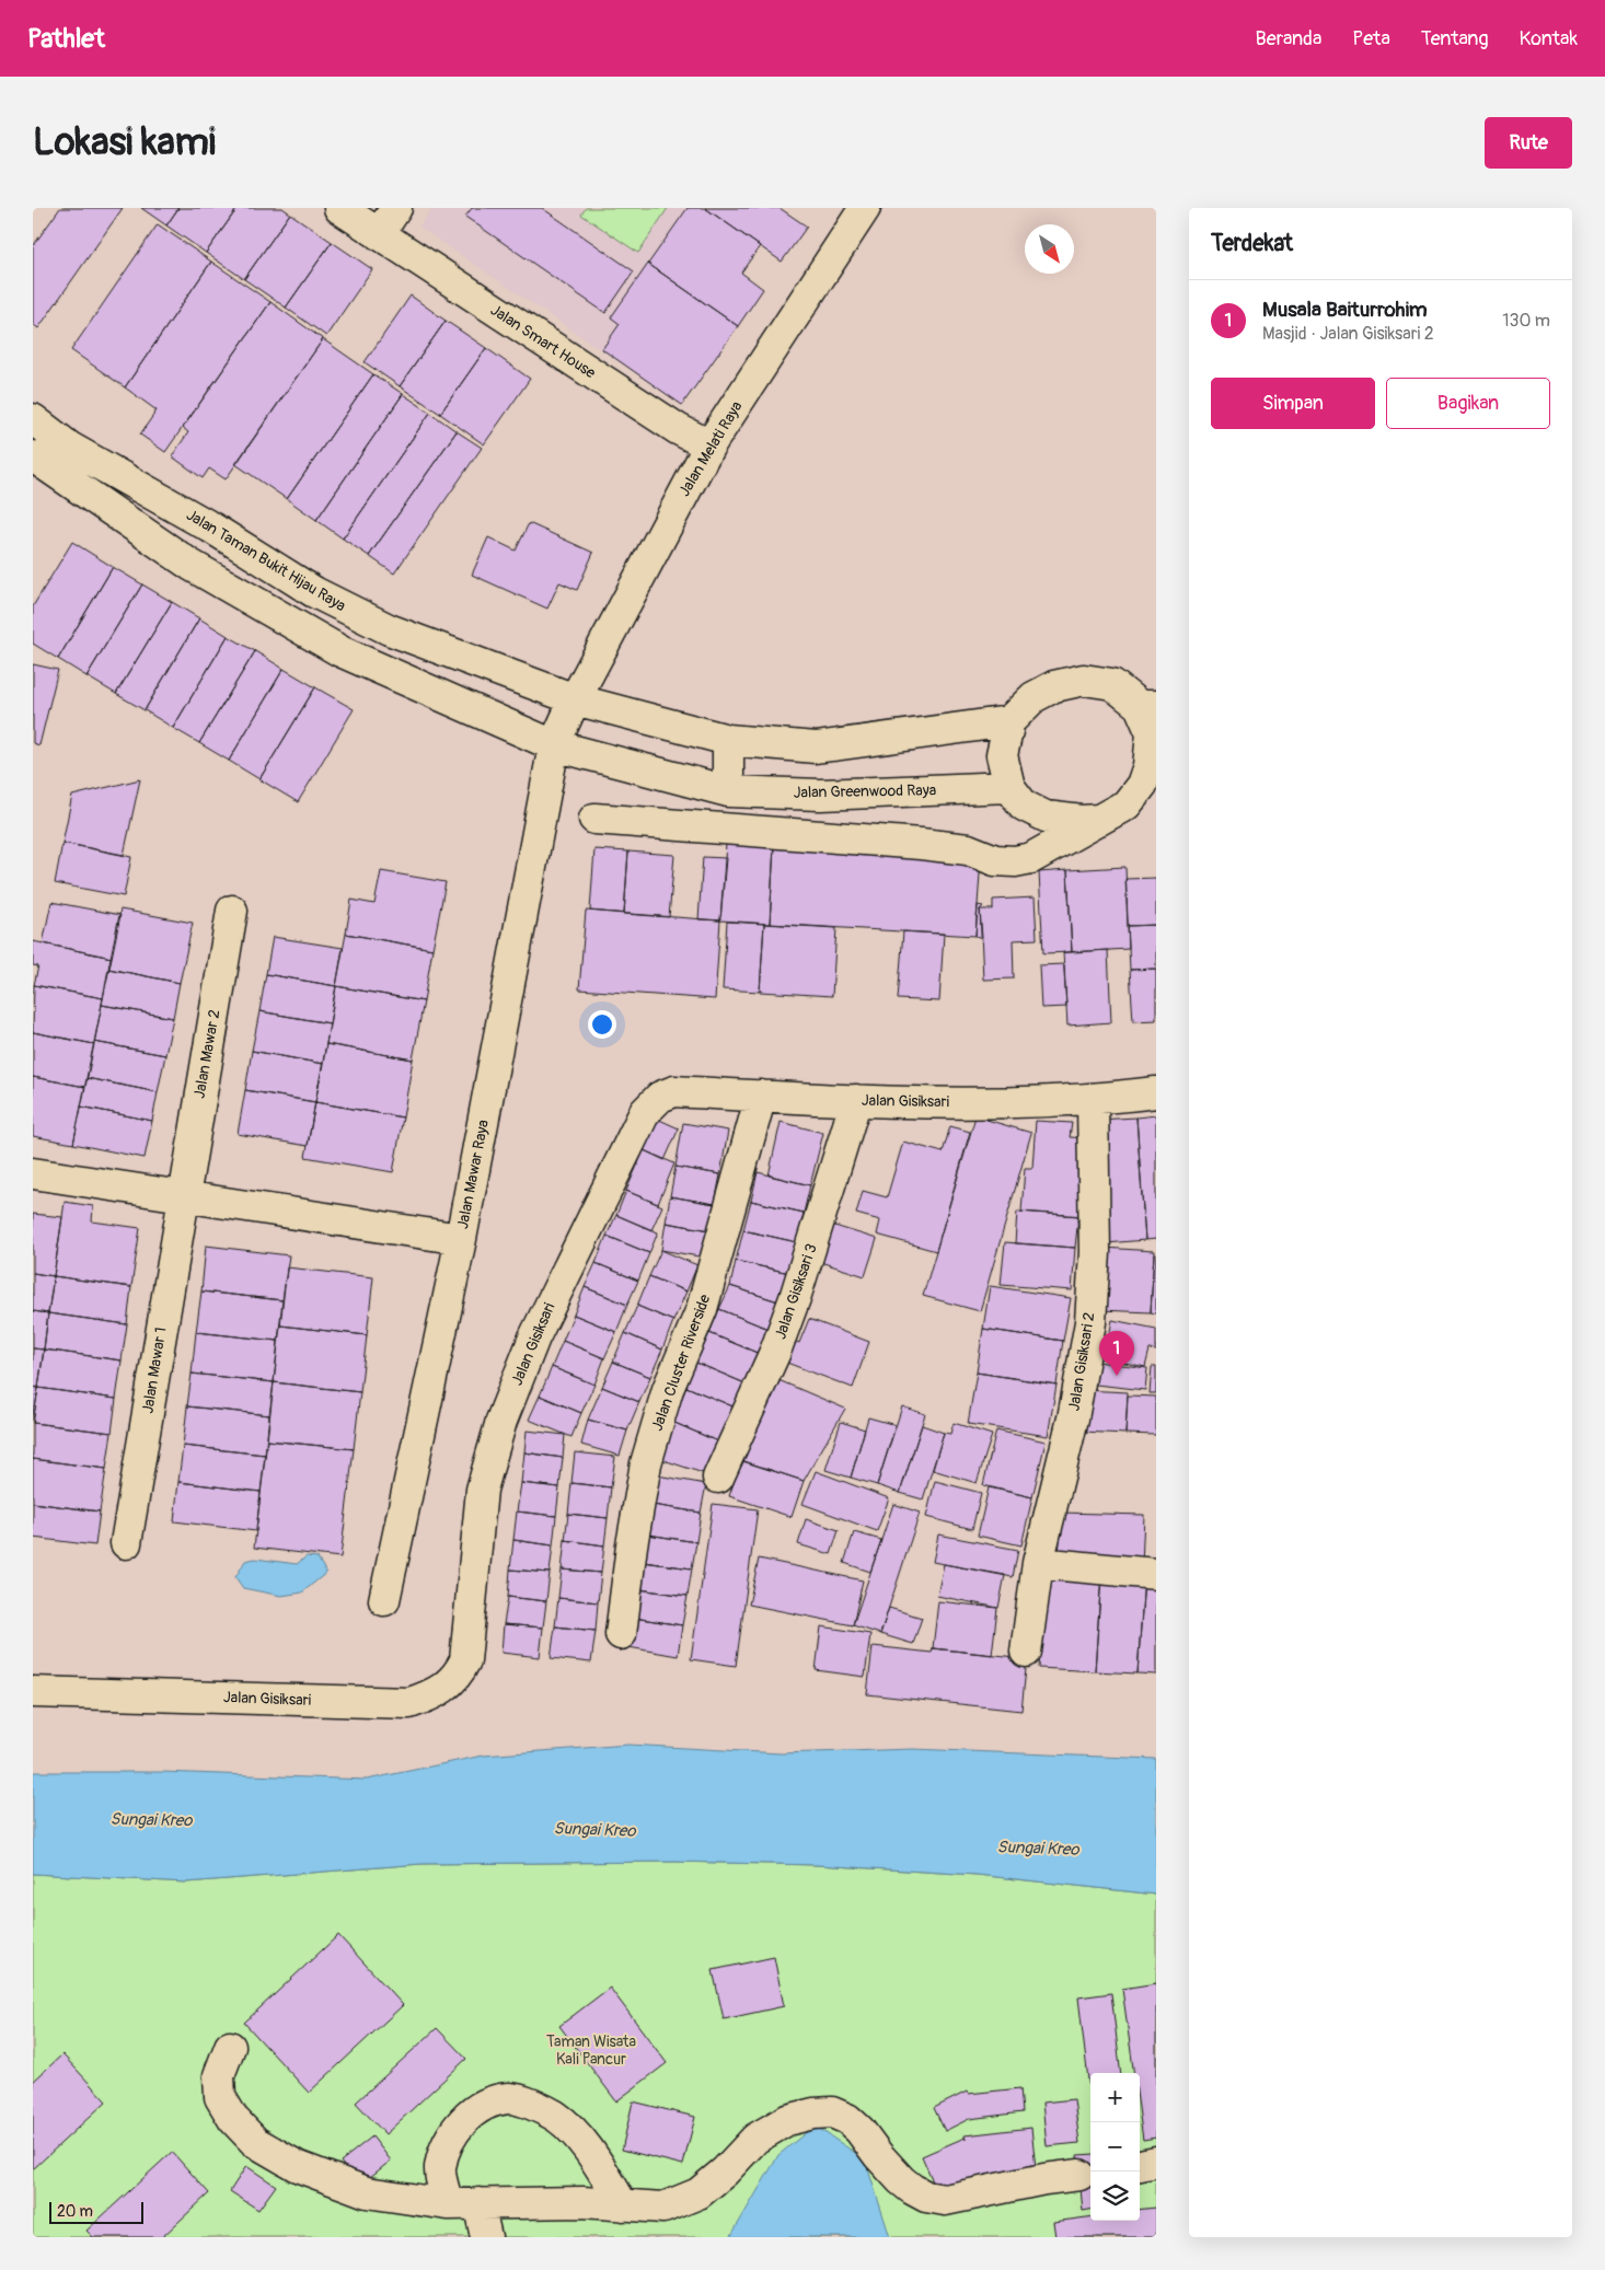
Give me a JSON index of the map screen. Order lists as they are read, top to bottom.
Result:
{
  "streets": {
    "street": [
      "Jalan Smart House",
      "Jalan Melati Raya",
      "Jalan Taman Bukit Hijau Raya",
      "Jalan Greenwood Raya",
      "Jalan Mawar 2",
      "Jalan Gisiksari",
      "Jalan Mawar Raya",
      "Jalan Gisiksari 3",
      "Jalan Gisiksari 2",
      "Jalan Cluster Riverside",
      "Jalan Mawar 1"
    ]
  },
  "crossings": [
    ["Jalan Smart House", "Jalan Melati Raya"],
    ["Jalan Melati Raya", "Jalan Taman Bukit Hijau Raya"],
    ["Jalan Melati Raya", "Jalan Greenwood Raya"],
    ["Jalan Melati Raya", "Jalan Mawar Raya"],
    ["Jalan Greenwood Raya", "Jalan Mawar Raya"],
    ["Jalan Mawar 2", "Jalan Mawar 1"],
    ["Jalan Gisiksari", "Jalan Gisiksari 3"],
    ["Jalan Gisiksari", "Jalan Gisiksari 2"],
    ["Jalan Gisiksari", "Jalan Cluster Riverside"]
  ],
  "water": ["Sungai Kreo"],
  "parks": ["Taman Wisata Kali Pancur"],
  "scale_bar": "20 m",
  "north": "bottom right",
  "page": {
    "header": "Pathlet",
    "nav": [
      "Beranda",
      "Peta",
      "Tentang",
      "Kontak"
    ],
    "buttons": [
      "Rute",
      ["Simpan", "Bagikan"]
    ],
    "title": "Lokasi kami",
    "heading": "Terdekat",
    "list": [
      {
        "mark": "1",
        "name": "Musala Baiturrohim",
        "note": "Masjid · Jalan Gisiksari 2",
        "value": "130 m"
      }
    ],
    "pins": "1",
    "map_buttons": ["+", "−"],
    "scale": "20 m"
  }
}
